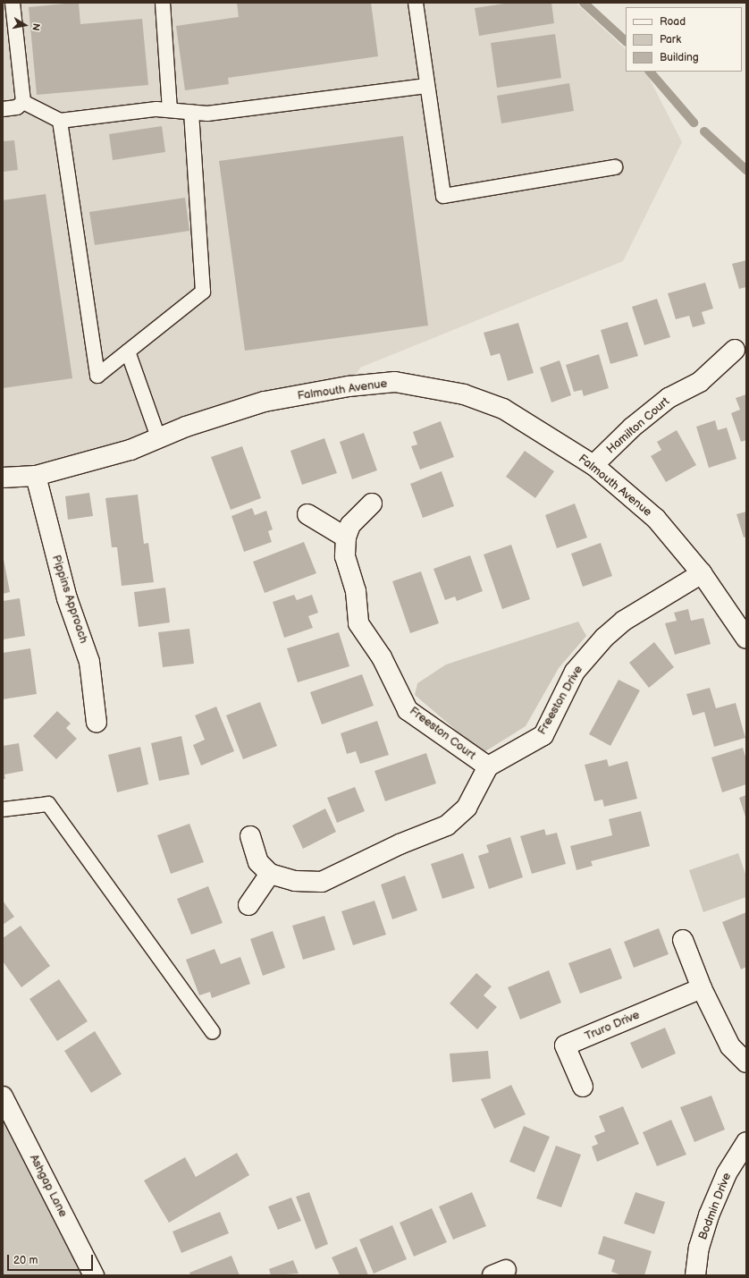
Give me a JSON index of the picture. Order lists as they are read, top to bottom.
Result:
{
  "streets": {
    "street": [
      "Falmouth Avenue",
      "Hamilton Court",
      "Pippins Approach",
      "Freeston Drive",
      "Freeston Court",
      "Truro Drive",
      "Ashgap Lane",
      "Bodmin Drive"
    ]
  },
  "crossings": [
    ["Falmouth Avenue", "Hamilton Court"],
    ["Falmouth Avenue", "Pippins Approach"],
    ["Falmouth Avenue", "Freeston Drive"],
    ["Freeston Drive", "Freeston Court"]
  ],
  "legend": ["Road", "Park", "Building"],
  "scale_bar": "20 m",
  "north": "right"
}
